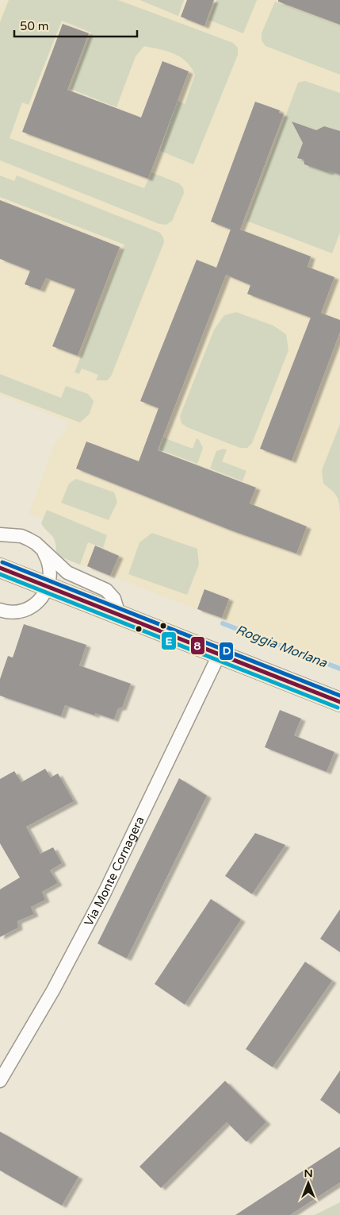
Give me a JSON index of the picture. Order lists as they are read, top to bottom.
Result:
{
  "streets": {
    "street": ["Via Monte Cornagera"]
  },
  "water": ["Roggia Morlana"],
  "lines": ["transit line D", "transit line 8", "transit line E"],
  "scale_bar": "50 m",
  "north": "top"
}
